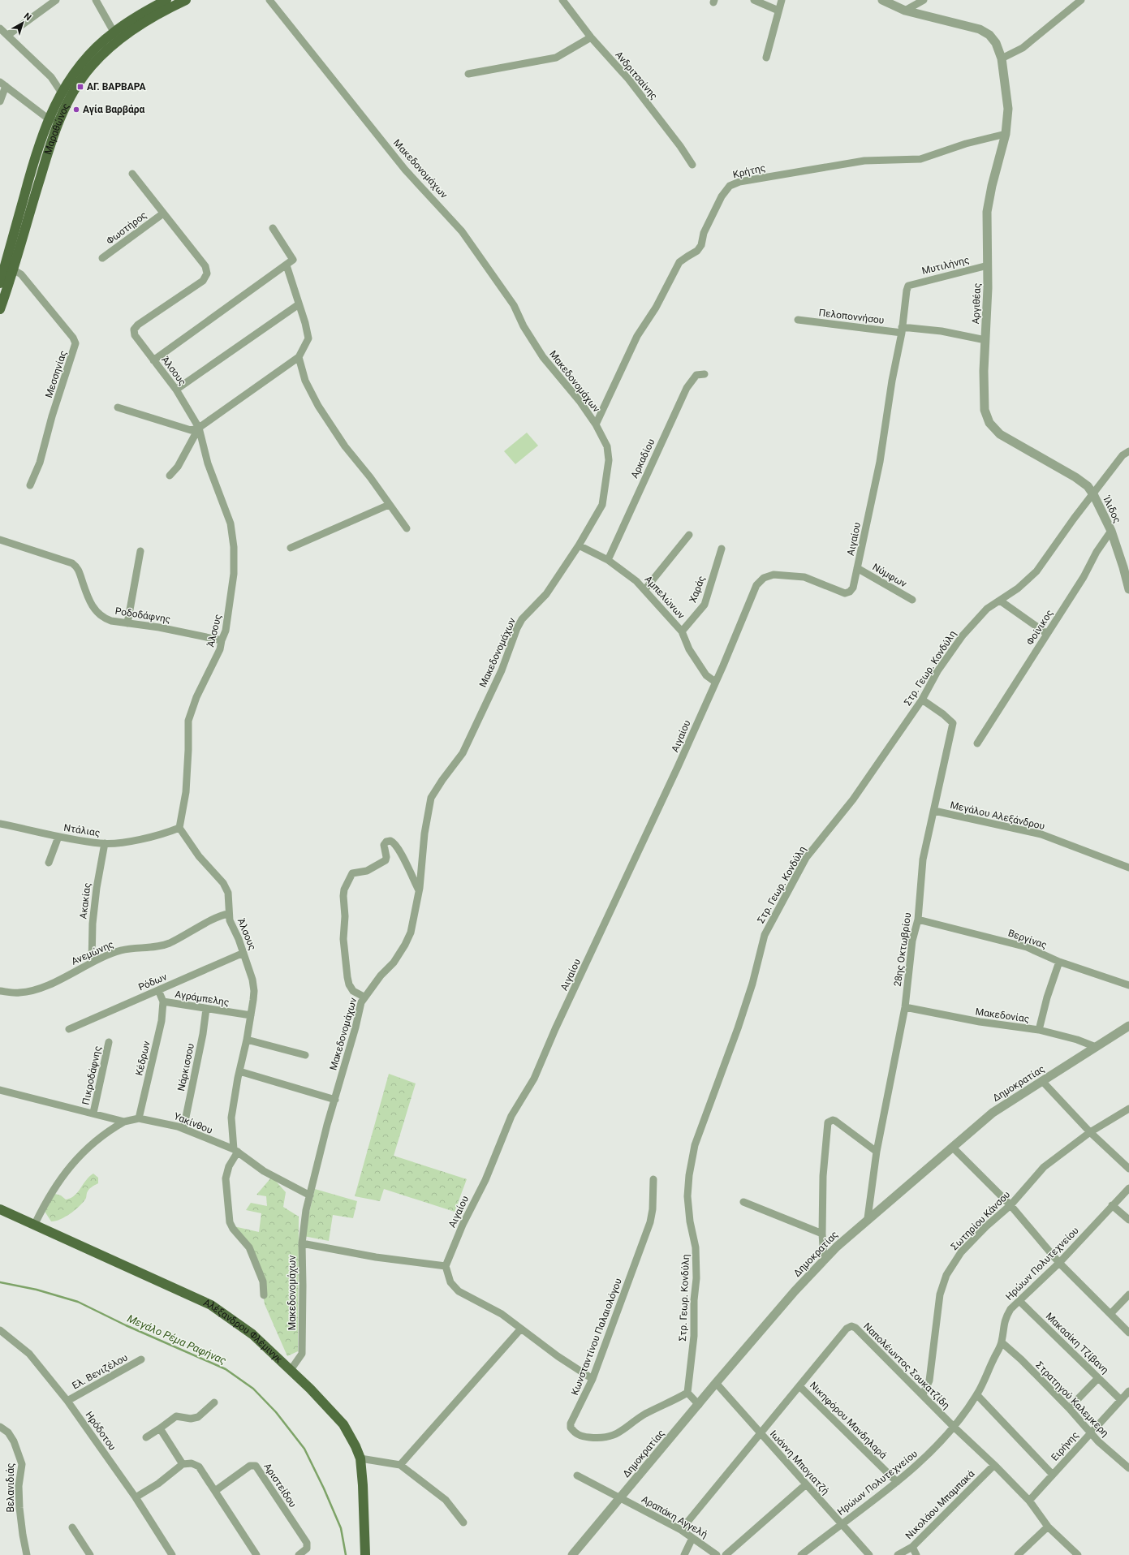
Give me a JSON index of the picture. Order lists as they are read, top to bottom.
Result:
{
  "streets": {
    "main road": ["Μαραθώνος", "Αλέξανδρου Φλέμινγκ"],
    "street": [
      "Ανδριτσαίνης",
      "Μακεδονομάχων",
      "Κρήτης",
      "Φωστήρος",
      "Μυτιλήνης",
      "Αργιθέας",
      "Πελοποννήσου",
      "Άλσους",
      "Μεσσηνίας",
      "Αρκαδίου",
      "Ίλιδος",
      "Αιγαίου",
      "Νύμφων",
      "Χαράς",
      "Αμπελώνων",
      "Ροδοδάφνης",
      "Φοίνικος",
      "Στρ. Γεωρ. Κονδύλη",
      "Μεγάλου Αλεξάνδρου",
      "Ντάλιας",
      "Ακακίας",
      "Βεργίνας",
      "28ης Οκτωβρίου",
      "Ανεμώνης",
      "Ρόδων",
      "Αγράμπελης",
      "Μακεδονίας",
      "Κέδρων",
      "Νάρκισσου",
      "Πικροδάφνης",
      "Δημοκρατίας",
      "Υακίνθου",
      "Σωτηρίου Κάνσου",
      "Ηρώων Πολυτεχνείου",
      "Κωνσταντίνου Παλαιολόγου",
      "Μακασίκη Τζίβανη",
      "Ναπολέωντος Σουκατζίδη",
      "Ελ. Βενιζέλου",
      "Στρατηγού Καλεμκερη",
      "Νικηφόρου Μανδηλαρά",
      "Ηρόδοτου",
      "Ειρήνης",
      "Ιωάννη Μπογιατζή",
      "Αριστείδου",
      "Βελανιδιάς",
      "Νικολάου Μπαμπακά",
      "Αραπάκη Αγγελή"
    ]
  },
  "crossings": [
    ["Μαραθώνος", "Μεσσηνίας"],
    ["Μακεδονομάχων", "Κρήτης"],
    ["Μακεδονομάχων", "Αμπελώνων"],
    ["Μακεδονομάχων", "Υακίνθου"],
    ["Μακεδονομάχων", "Αλέξανδρου Φλέμινγκ"],
    ["Κρήτης", "Αργιθέας"],
    ["Φωστήρος", "Άλσους"],
    ["Μυτιλήνης", "Αργιθέας"],
    ["Μυτιλήνης", "Αιγαίου"],
    ["Αργιθέας", "Πελοποννήσου"],
    ["Αργιθέας", "Ίλιδος"],
    ["Αργιθέας", "Στρ. Γεωρ. Κονδύλη"],
    ["Πελοποννήσου", "Αιγαίου"],
    ["Άλσους", "Ροδοδάφνης"],
    ["Άλσους", "Ντάλιας"],
    ["Άλσους", "Ανεμώνης"],
    ["Άλσους", "Ρόδων"],
    ["Άλσους", "Αγράμπελης"],
    ["Άλσους", "Υακίνθου"],
    ["Αρκαδίου", "Αμπελώνων"],
    ["Ίλιδος", "Φοίνικος"],
    ["Ίλιδος", "Στρ. Γεωρ. Κονδύλη"],
    ["Αιγαίου", "Νύμφων"],
    ["Αιγαίου", "Αμπελώνων"],
    ["Χαράς", "Αμπελώνων"],
    ["Στρ. Γεωρ. Κονδύλη", "28ης Οκτωβρίου"],
    ["Στρ. Γεωρ. Κονδύλη", "Κωνσταντίνου Παλαιολόγου"],
    ["Μεγάλου Αλεξάνδρου", "28ης Οκτωβρίου"],
    ["Ντάλιας", "Ακακίας"],
    ["Ακακίας", "Ανεμώνης"],
    ["Βεργίνας", "28ης Οκτωβρίου"],
    ["28ης Οκτωβρίου", "Μακεδονίας"],
    ["28ης Οκτωβρίου", "Δημοκρατίας"],
    ["Ρόδων", "Αγράμπελης"],
    ["Αγράμπελης", "Κέδρων"],
    ["Αγράμπελης", "Νάρκισσου"],
    ["Μακεδονίας", "Δημοκρατίας"],
    ["Κέδρων", "Υακίνθου"],
    ["Νάρκισσου", "Υακίνθου"],
    ["Πικροδάφνης", "Υακίνθου"],
    ["Δημοκρατίας", "Ιωάννη Μπογιατζή"],
    ["Δημοκρατίας", "Αραπάκη Αγγελή"],
    ["Σωτηρίου Κάνσου", "Ναπολέωντος Σουκατζίδη"],
    ["Ηρώων Πολυτεχνείου", "Μακασίκη Τζίβανη"],
    ["Ηρώων Πολυτεχνείου", "Ναπολέωντος Σουκατζίδη"],
    ["Ηρώων Πολυτεχνείου", "Στρατηγού Καλεμκερη"],
    ["Ηρώων Πολυτεχνείου", "Νικηφόρου Μανδηλαρά"],
    ["Ηρώων Πολυτεχνείου", "Ιωάννη Μπογιατζή"],
    ["Μακασίκη Τζίβανη", "Ειρήνης"],
    ["Ναπολέωντος Σουκατζίδη", "Νικηφόρου Μανδηλαρά"],
    ["Ναπολέωντος Σουκατζίδη", "Ειρήνης"],
    ["Ναπολέωντος Σουκατζίδη", "Ιωάννη Μπογιατζή"],
    ["Ναπολέωντος Σουκατζίδη", "Νικολάου Μπαμπακά"],
    ["Ναπολέωντος Σουκατζίδη", "Αραπάκη Αγγελή"],
    ["Ελ. Βενιζέλου", "Ηρόδοτου"],
    ["Στρατηγού Καλεμκερη", "Ειρήνης"]
  ],
  "water": ["Μεγάλο Ρέμα Ραφήνας"],
  "places": {
    "transit": ["ΑΓ. ΒΑΡΒΑΡΑ"],
    "other": ["Αγία Βαρβάρα"]
  },
  "north": "top right"
}
